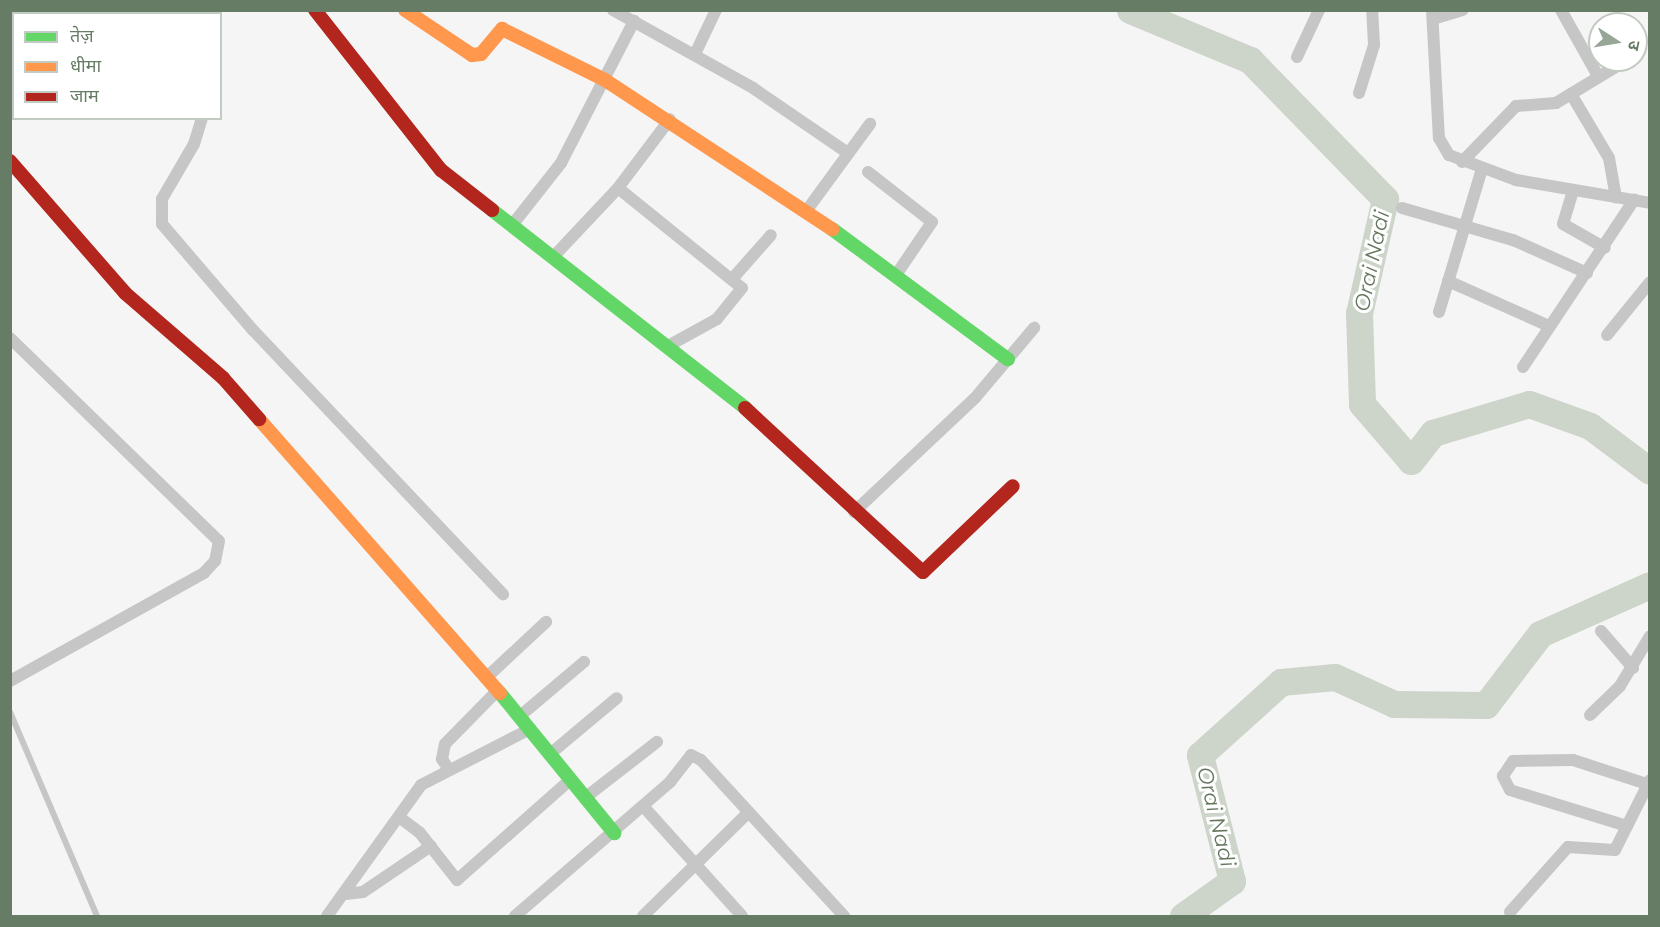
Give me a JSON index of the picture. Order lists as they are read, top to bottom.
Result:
{
  "water": ["Orai Nadi"],
  "legend": ["तेज़", "धीमा", "जाम"],
  "north": "right"
}
